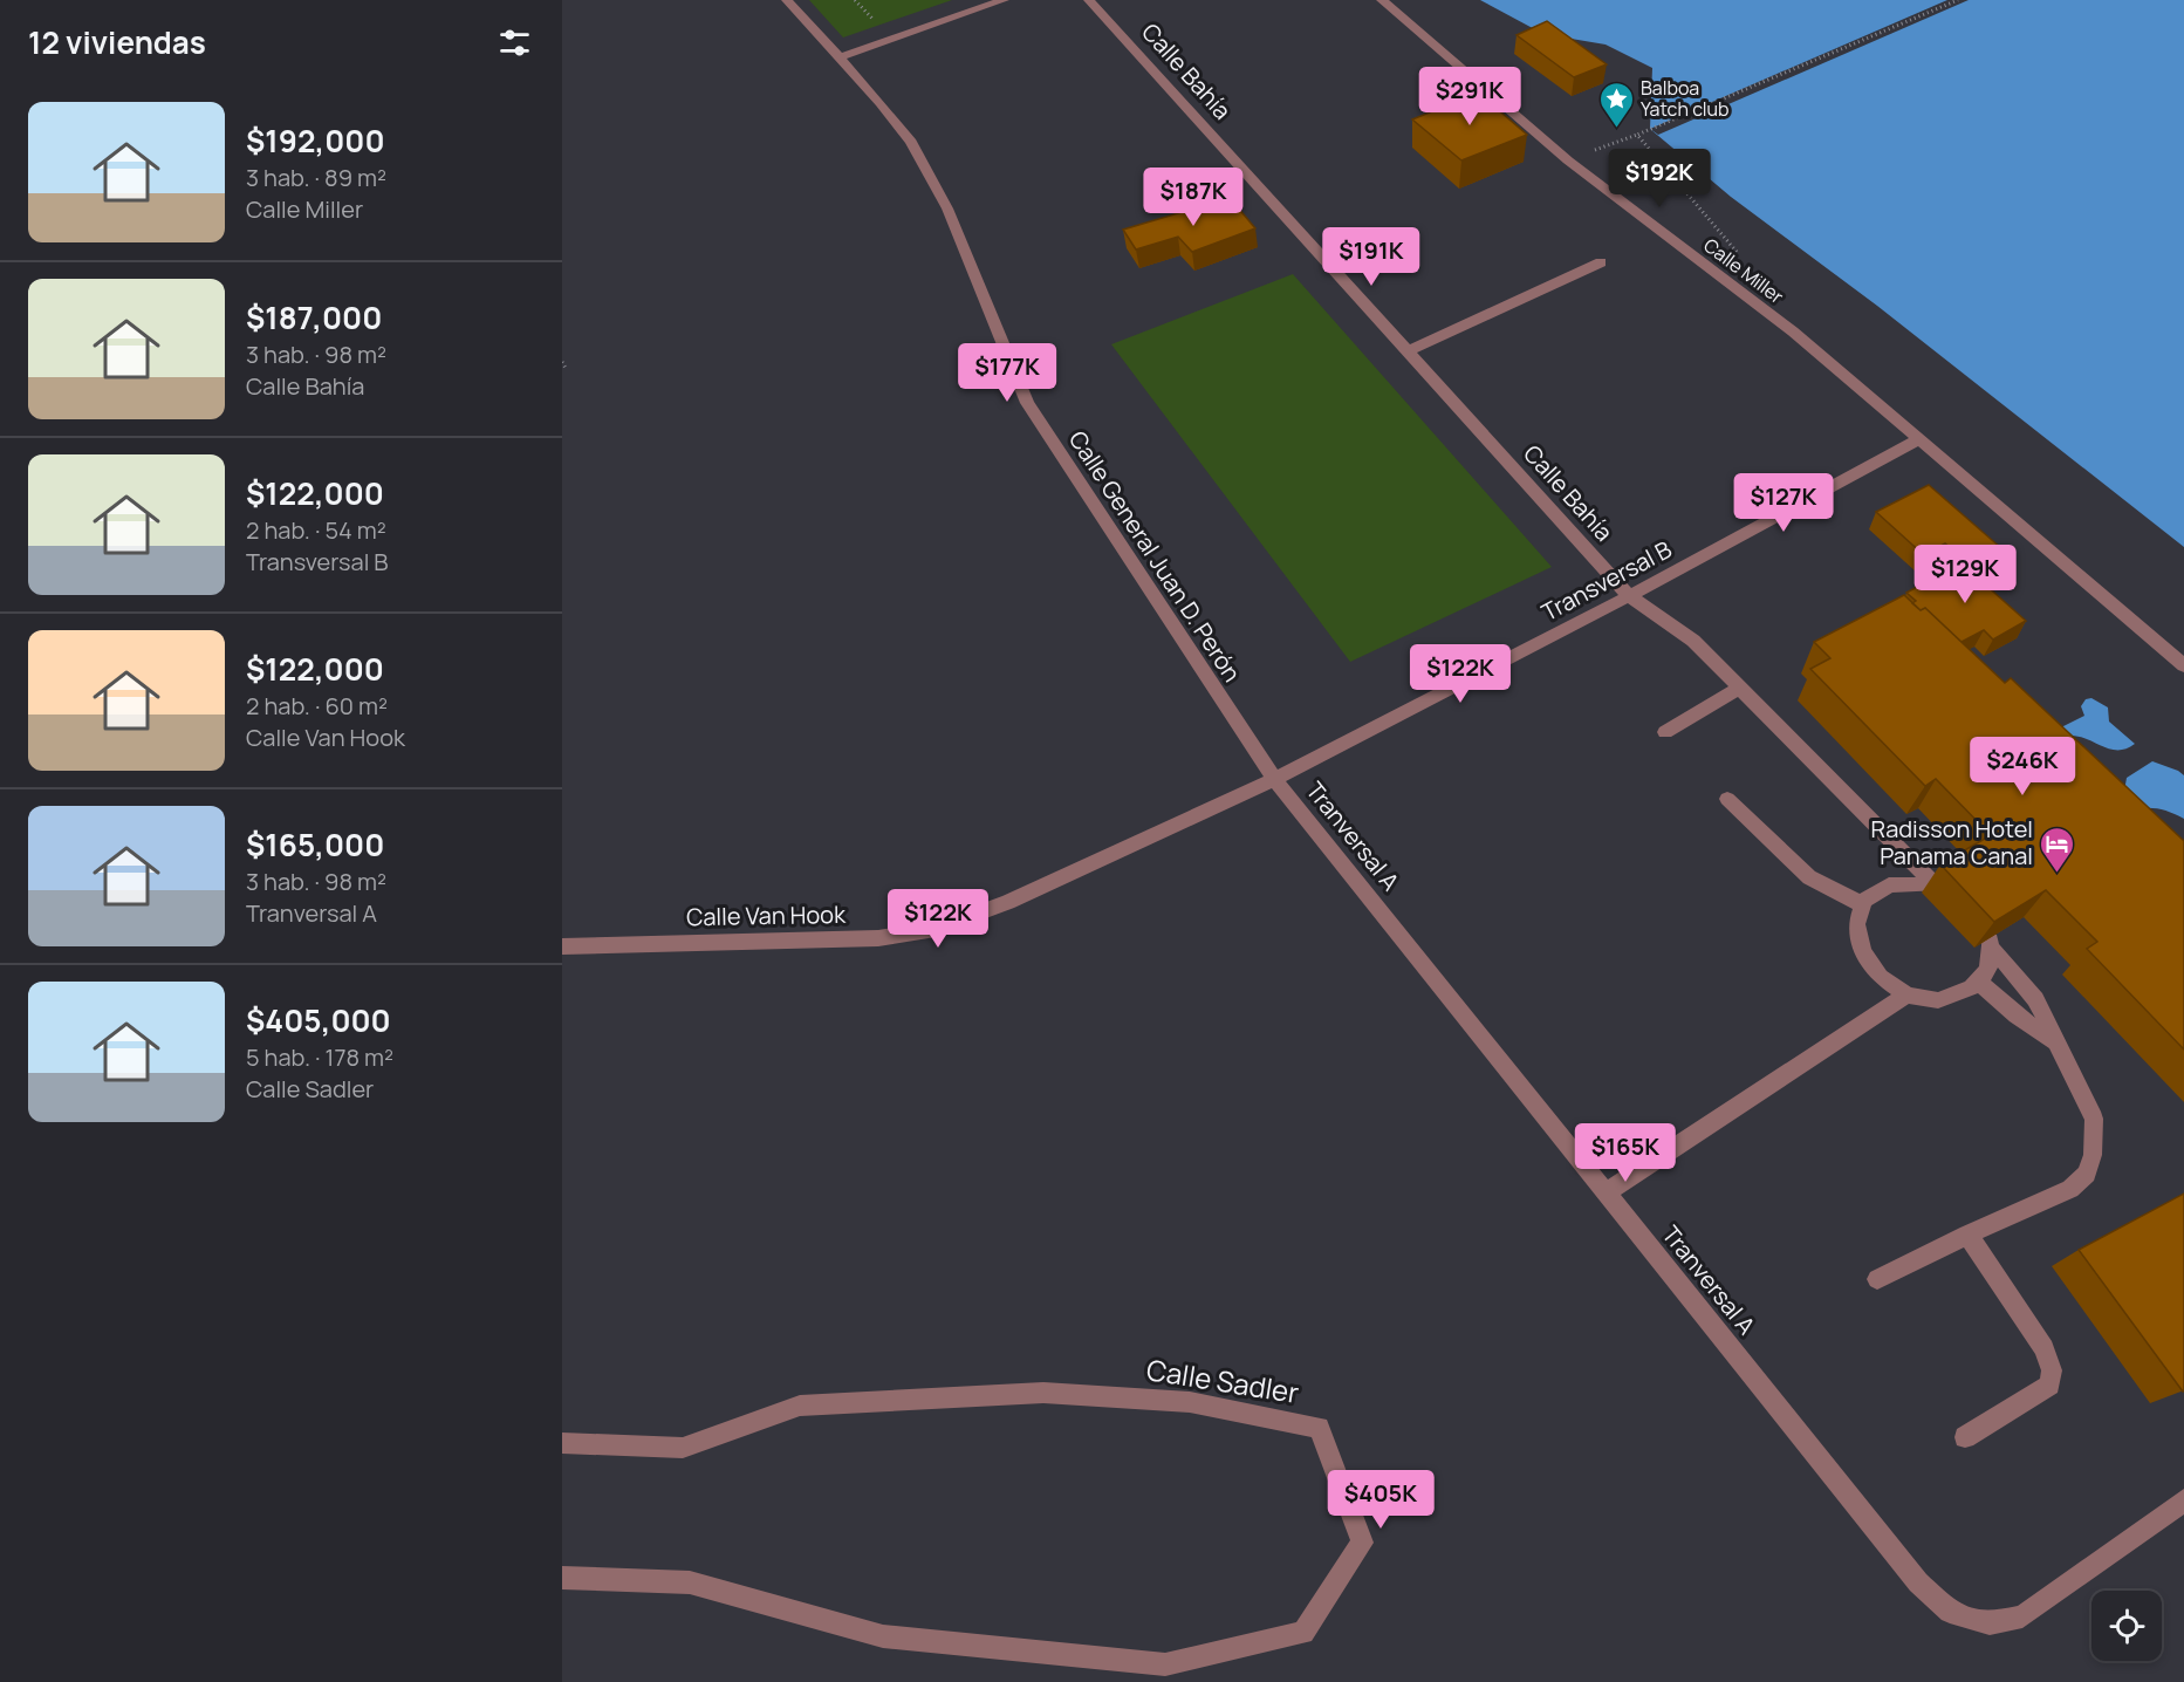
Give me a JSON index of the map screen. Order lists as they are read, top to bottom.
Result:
{
  "streets": {
    "street": [
      "Calle Bahía",
      "Calle Miller",
      "Calle General Juan D. Perón",
      "Transversal B",
      "Tranversal A",
      "Calle Van Hook",
      "Calle Sadler"
    ]
  },
  "crossings": [
    ["Calle Bahía", "Transversal B"],
    ["Calle Miller", "Transversal B"],
    ["Calle General Juan D. Perón", "Transversal B"],
    ["Calle General Juan D. Perón", "Tranversal A"],
    ["Calle General Juan D. Perón", "Calle Van Hook"],
    ["Transversal B", "Tranversal A"],
    ["Transversal B", "Calle Van Hook"],
    ["Tranversal A", "Calle Van Hook"]
  ],
  "places": {
    "place": ["Balboa Yatch club"],
    "hotel": ["Radisson Hotel Panama Canal"]
  },
  "page": {
    "heading": "12 viviendas",
    "price": [
      "$291K",
      "$192K",
      "$187K",
      "$191K",
      "$177K",
      "$127K",
      "$129K",
      "$122K",
      "$246K",
      "$122K",
      "$165K",
      "$405K"
    ],
    "list": [
      {
        "name": "$192,000",
        "note": "3 hab. · 89 m² · Calle Miller"
      },
      {
        "name": "$187,000",
        "note": "3 hab. · 98 m² · Calle Bahía"
      },
      {
        "name": "$122,000",
        "note": "2 hab. · 54 m² · Transversal B"
      },
      {
        "name": "$122,000",
        "note": "2 hab. · 60 m² · Calle Van Hook"
      },
      {
        "name": "$165,000",
        "note": "3 hab. · 98 m² · Tranversal A"
      },
      {
        "name": "$405,000",
        "note": "5 hab. · 178 m² · Calle Sadler"
      }
    ]
  }
}
